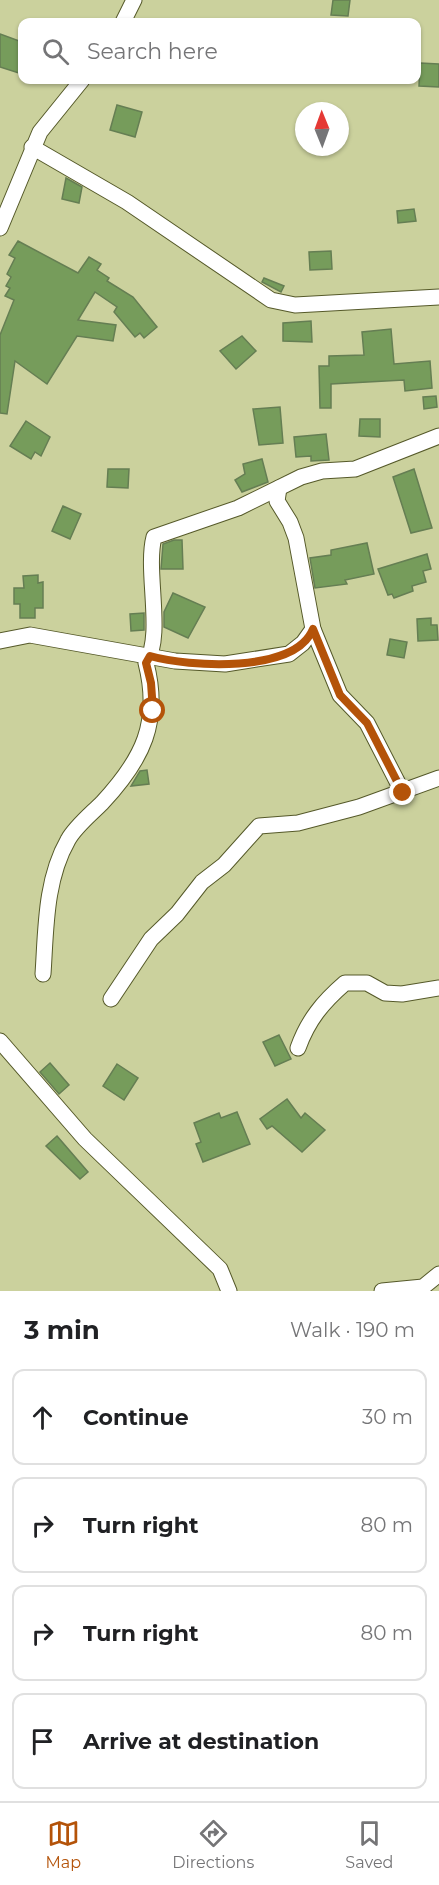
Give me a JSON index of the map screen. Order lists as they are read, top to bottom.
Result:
{
  "north": "top",
  "page": {
    "search": "Search here",
    "heading": ["3 min", "Walk · 190 m"],
    "list": [
      ["Continue", "30 m"],
      ["Turn right", "80 m"],
      ["Turn right", "80 m"],
      "Arrive at destination"
    ],
    "nav": ["Map", "Directions", "Saved"]
  }
}
